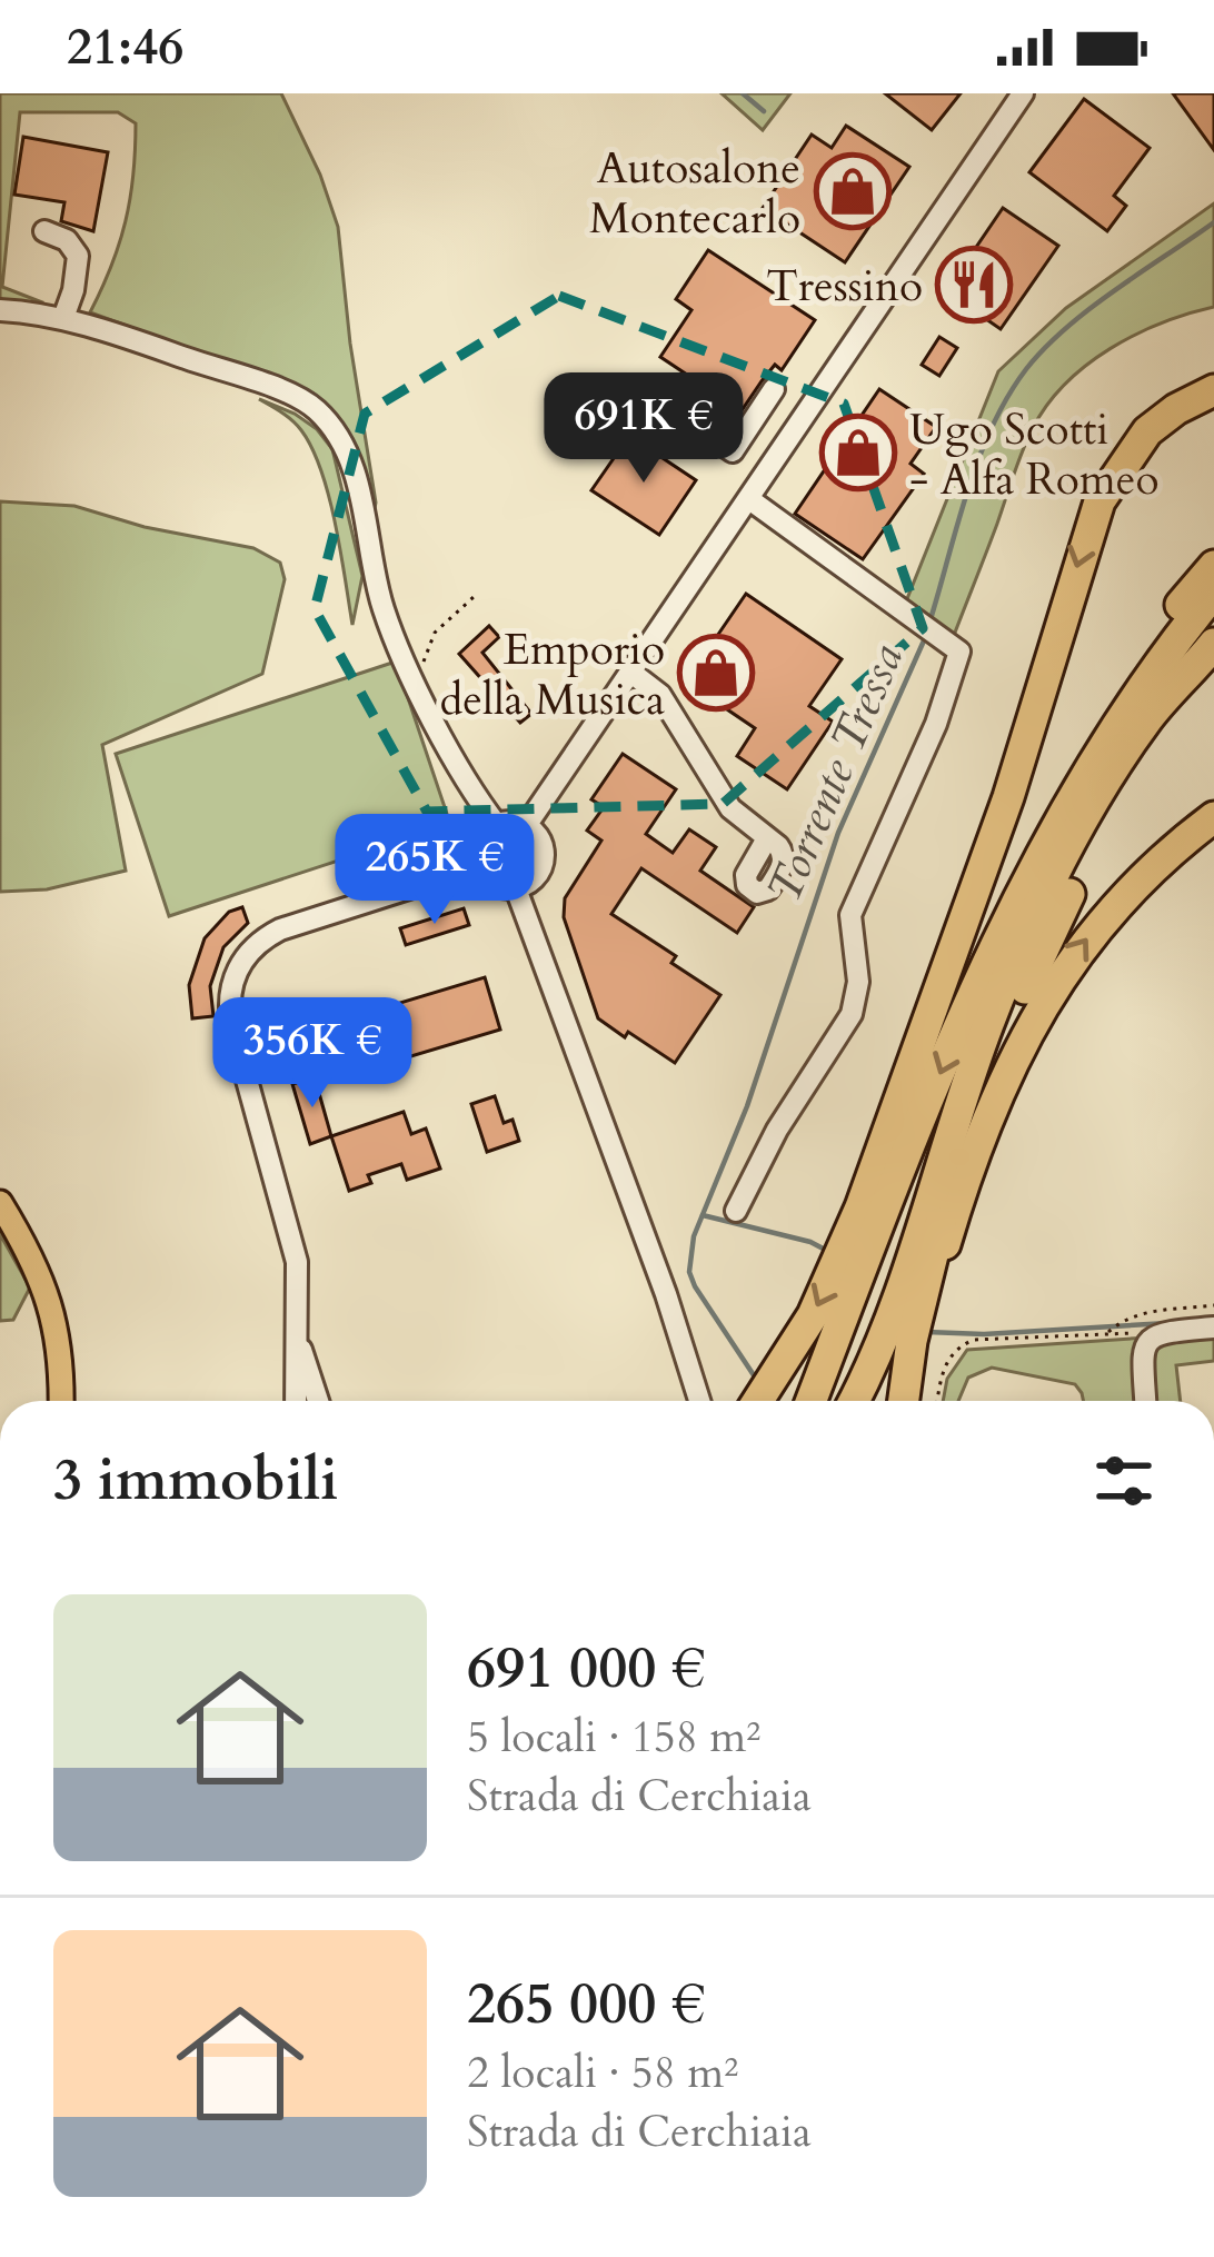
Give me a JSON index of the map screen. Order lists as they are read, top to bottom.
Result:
{
  "water": ["Torrente Tressa"],
  "places": {
    "shop": ["Autosalone Montecarlo", "Ugo Scotti - Alfa Romeo", "Emporio della Musica"],
    "restaurant": ["Tressino"]
  },
  "page": {
    "status": "21:46",
    "price": ["691K €", "265K €", "356K €"],
    "heading": "3 immobili",
    "list": [
      {
        "name": "691 000 €",
        "note": "5 locali · 158 m² · Strada di Cerchiaia"
      },
      {
        "name": "265 000 €",
        "note": "2 locali · 58 m² · Strada di Cerchiaia"
      }
    ]
  }
}
